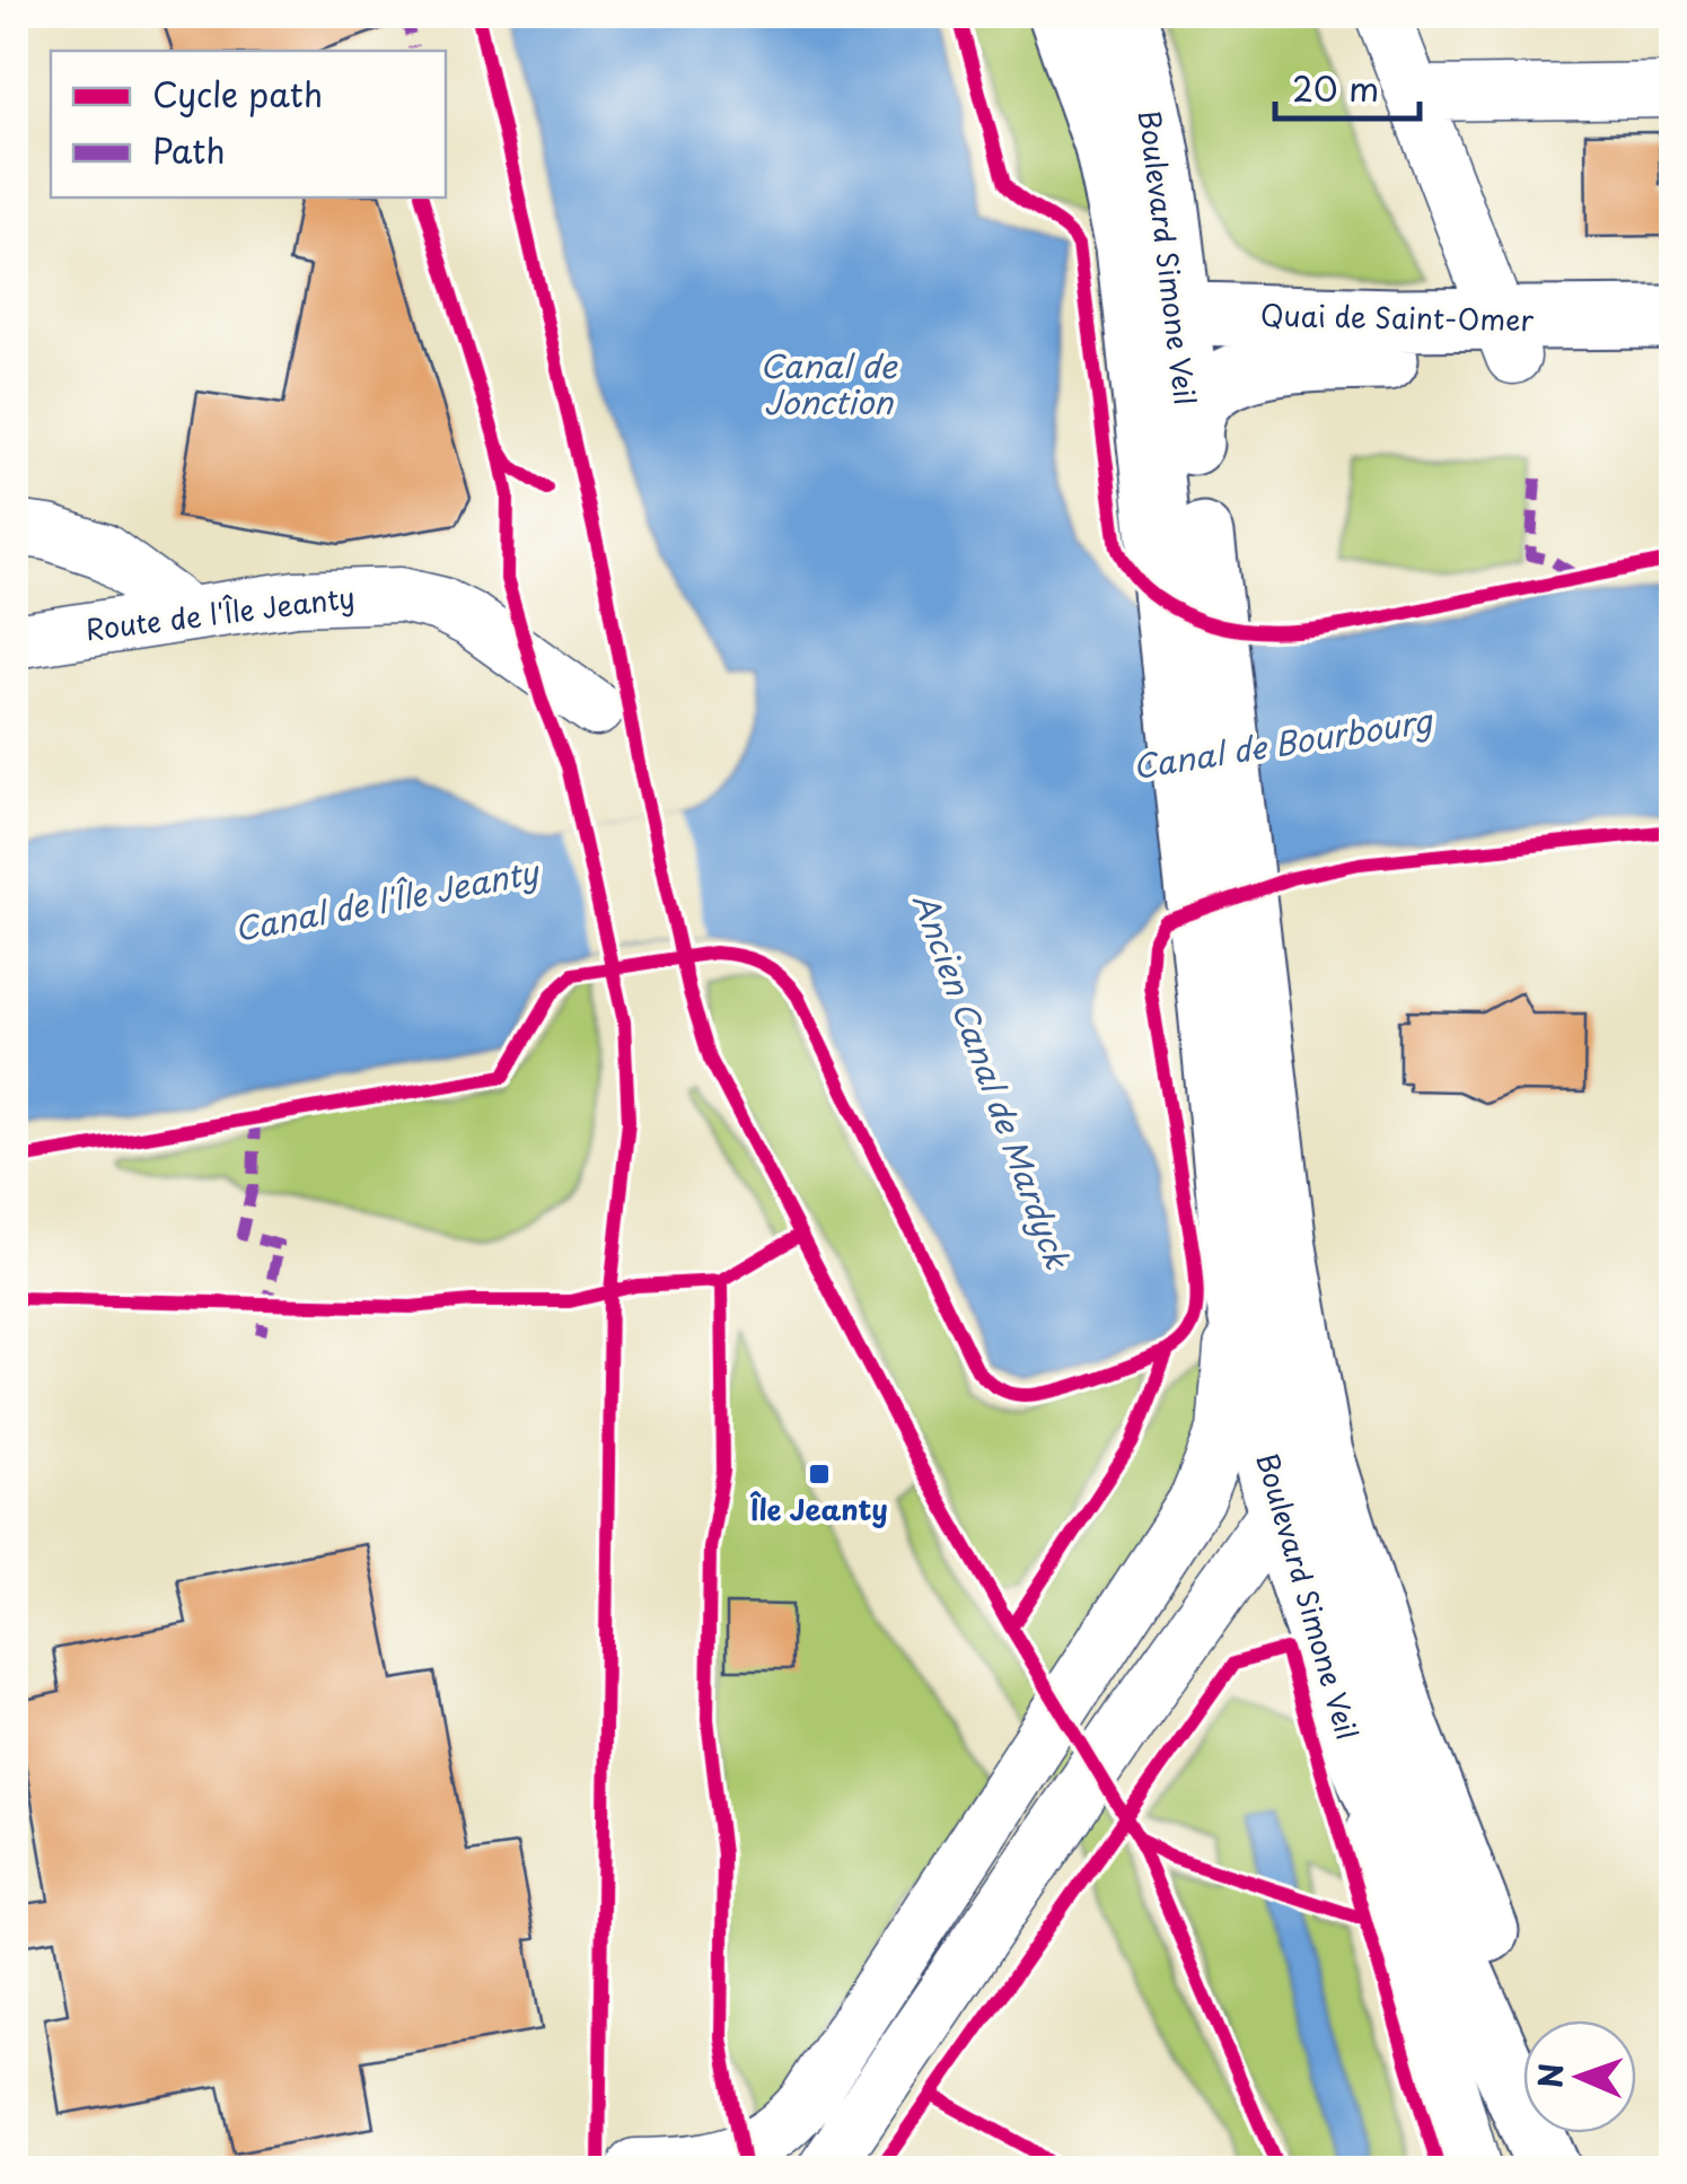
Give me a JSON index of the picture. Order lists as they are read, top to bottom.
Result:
{
  "streets": {
    "main road": ["Boulevard Simone Veil", "Quai de Saint-Omer"],
    "street": ["Route de l'Île Jeanty"]
  },
  "crossings": [
    ["Boulevard Simone Veil", "Quai de Saint-Omer"]
  ],
  "water": [
    "Canal de Jonction",
    "Canal de Bourbourg",
    "Canal de l'Île Jeanty",
    "Ancien Canal de Mardyck"
  ],
  "places": {
    "transit": ["Île Jeanty"]
  },
  "legend": ["Cycle path", "Path"],
  "scale_bar": "20 m",
  "north": "left"
}
